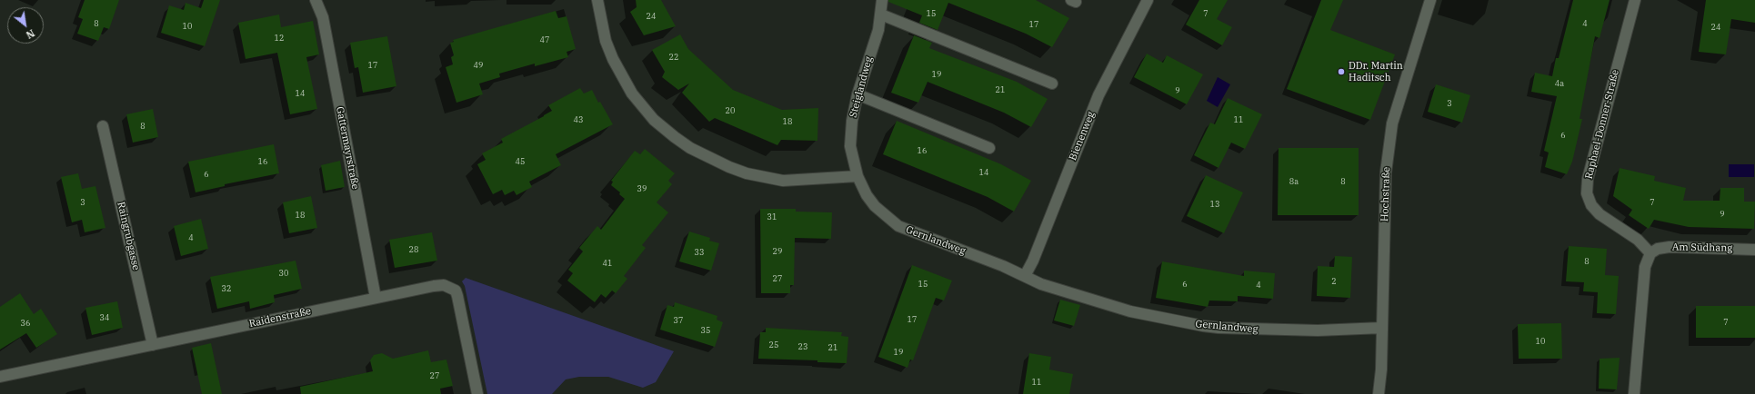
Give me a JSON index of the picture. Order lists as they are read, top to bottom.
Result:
{
  "streets": {
    "street": [
      "Steiglandweg",
      "Raphael-Donner-Straße",
      "Bienenweg",
      "Gattermayrstraße",
      "Hochstraße",
      "Raingrubgasse",
      "Gernlandweg",
      "Am Südhang",
      "Raidenstraße"
    ]
  },
  "crossings": [
    ["Steiglandweg", "Gernlandweg"],
    ["Raphael-Donner-Straße", "Am Südhang"],
    ["Bienenweg", "Gernlandweg"],
    ["Gattermayrstraße", "Raidenstraße"],
    ["Hochstraße", "Gernlandweg"],
    ["Raingrubgasse", "Raidenstraße"]
  ],
  "places": ["DDr. Martin Haditsch"],
  "house_numbers": [
    "15",
    "7",
    "24",
    "8",
    "4",
    "17",
    "10",
    "24",
    "12",
    "47",
    "22",
    "17",
    "49",
    "19",
    "4a",
    "21",
    "9",
    "14",
    "3",
    "20",
    "43",
    "11",
    "18",
    "8",
    "6",
    "16",
    "16",
    "45",
    "14",
    "6",
    "8a",
    "8",
    "39",
    "3",
    "7",
    "13",
    "9",
    "18",
    "31",
    "4",
    "28",
    "29",
    "33",
    "8",
    "41",
    "30",
    "27",
    "2",
    "15",
    "6",
    "4",
    "32",
    "34",
    "17",
    "37",
    "7",
    "36",
    "35",
    "10",
    "25",
    "23",
    "21",
    "19",
    "27",
    "11"
  ],
  "north": "bottom right"
}
